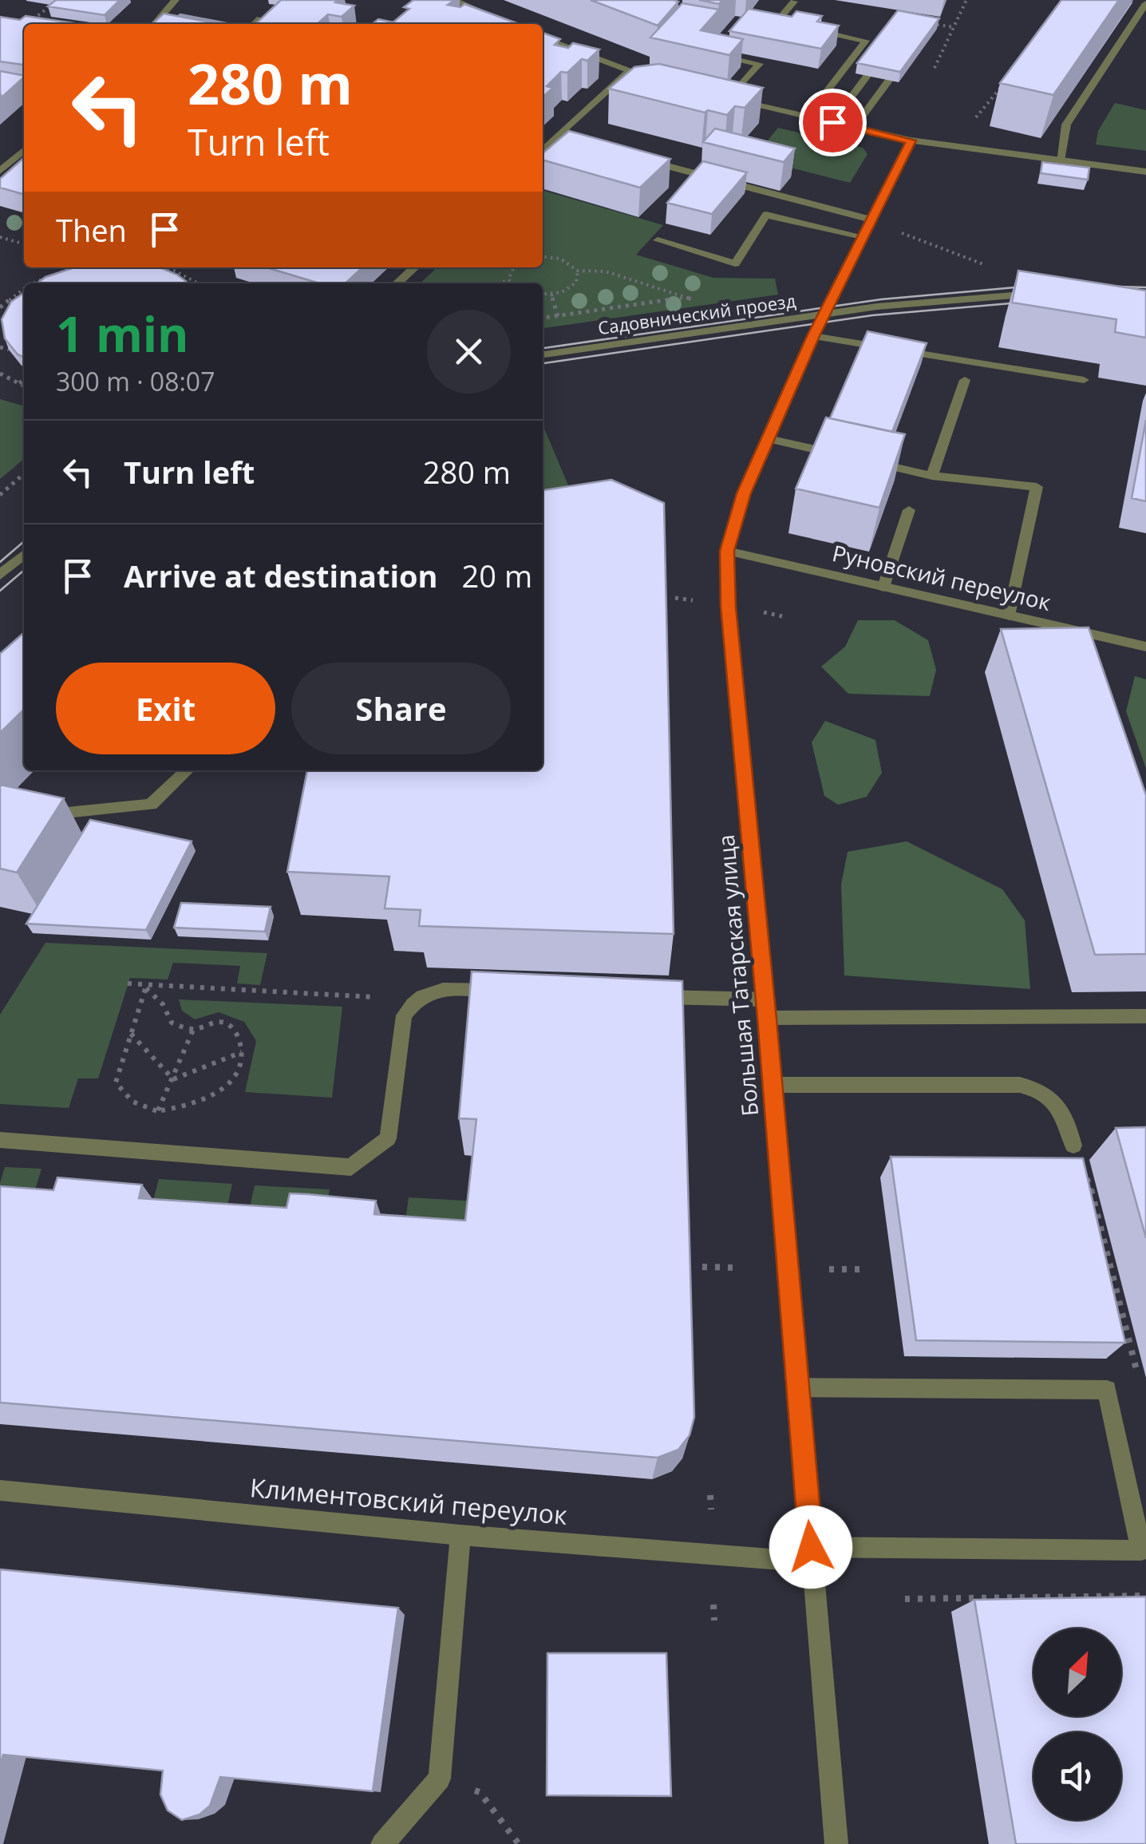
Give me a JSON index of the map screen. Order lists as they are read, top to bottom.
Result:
{
  "streets": {
    "street": [
      "Садовнический проезд",
      "Руновский переулок",
      "Большая Татарская улица",
      "Климентовский переулок"
    ]
  },
  "crossings": [
    ["Садовнический проезд", "Большая Татарская улица"],
    ["Руновский переулок", "Большая Татарская улица"],
    ["Большая Татарская улица", "Климентовский переулок"]
  ],
  "north": "top right",
  "page": {
    "turn": ["280 m", "Turn left"],
    "then": "Then",
    "heading": ["1 min", "300 m · 08:07"],
    "list": [
      {
        "name": "Turn left",
        "value": "280 m"
      },
      {
        "name": "Arrive at destination",
        "value": "20 m"
      }
    ],
    "buttons": ["Exit", "Share"]
  }
}
